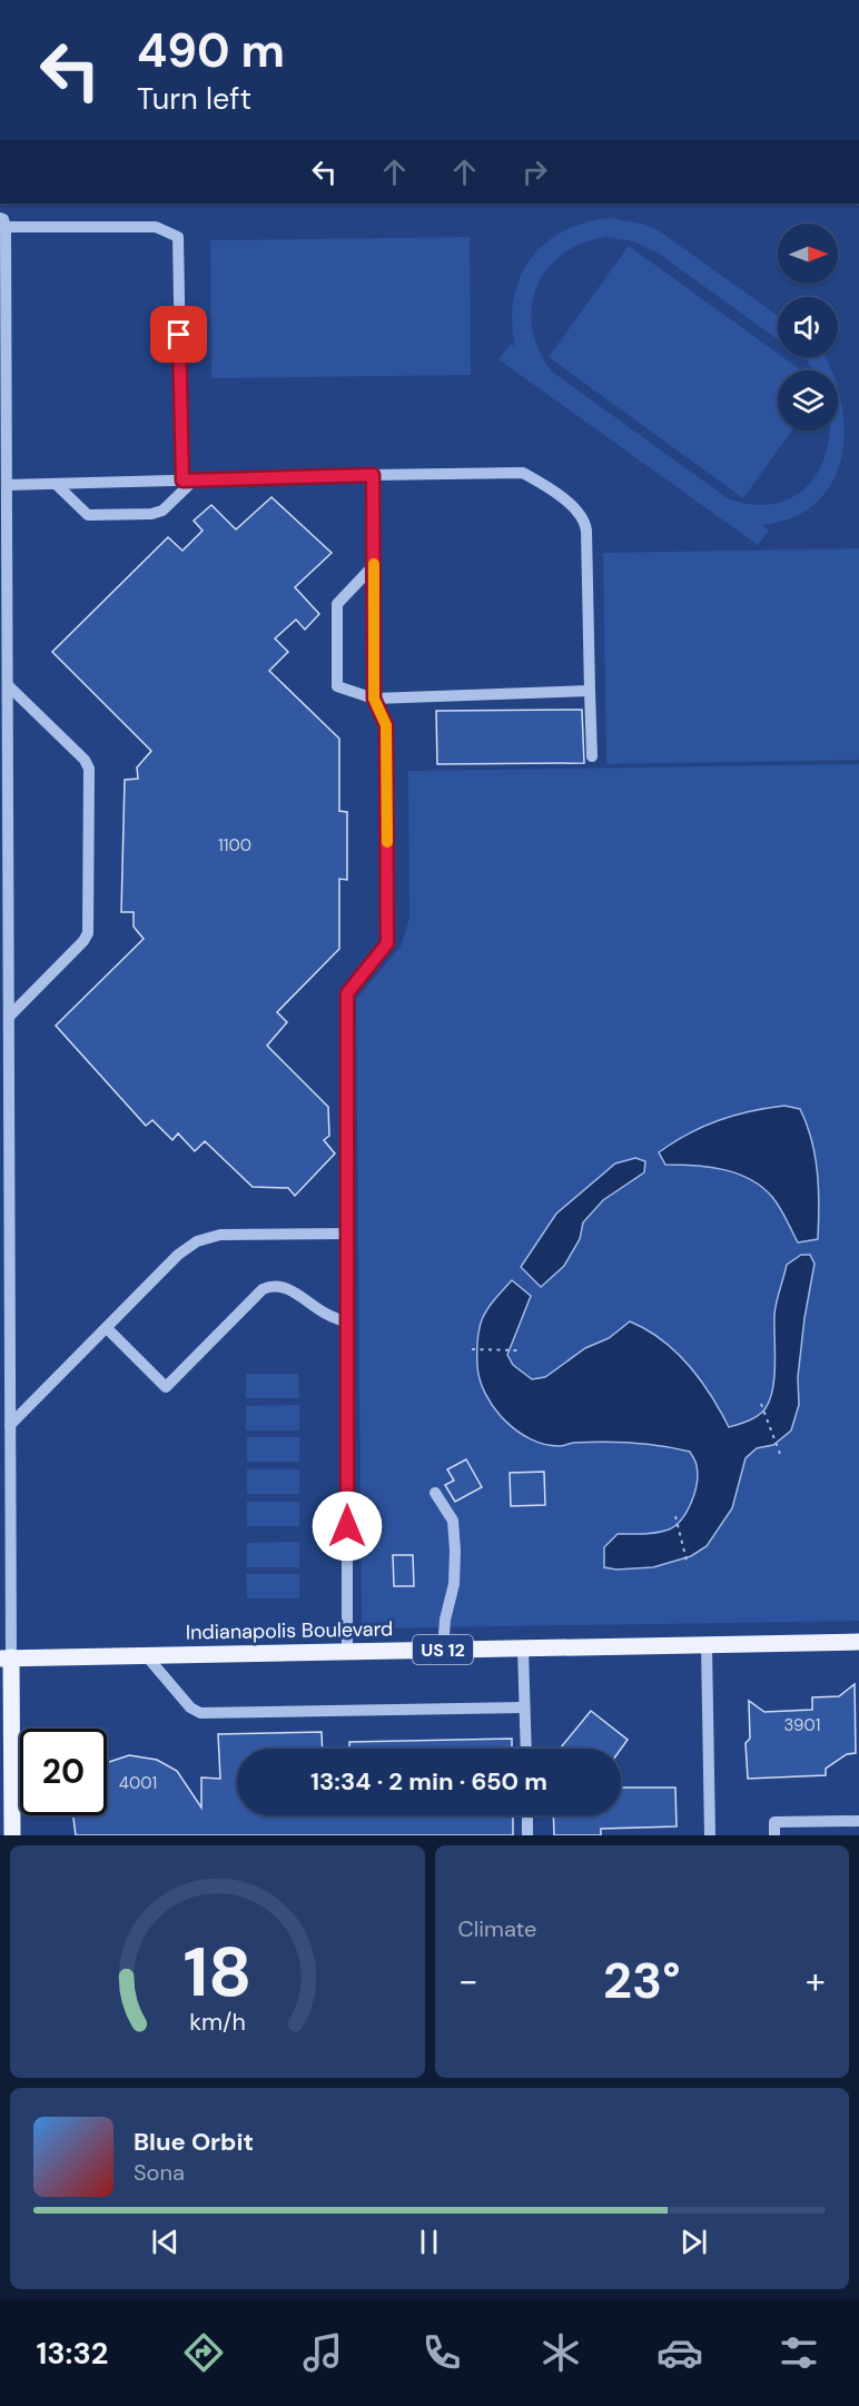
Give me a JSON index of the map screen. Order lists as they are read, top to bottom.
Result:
{
  "streets": {
    "main road": ["Indianapolis Boulevard", "US 12"]
  },
  "house_numbers": ["1100", "3901", "4001"],
  "north": "right",
  "page": {
    "turn": ["490 m", "Turn left"],
    "limit": "20",
    "trip": "13:34 · 2 min · 650 m",
    "tile": "Climate",
    "heat": ["−", "23°", "+"],
    "song": ["Blue Orbit", "Sona"],
    "tabs": "13:32",
    "gauge": ["18", "km/h"]
  }
}
